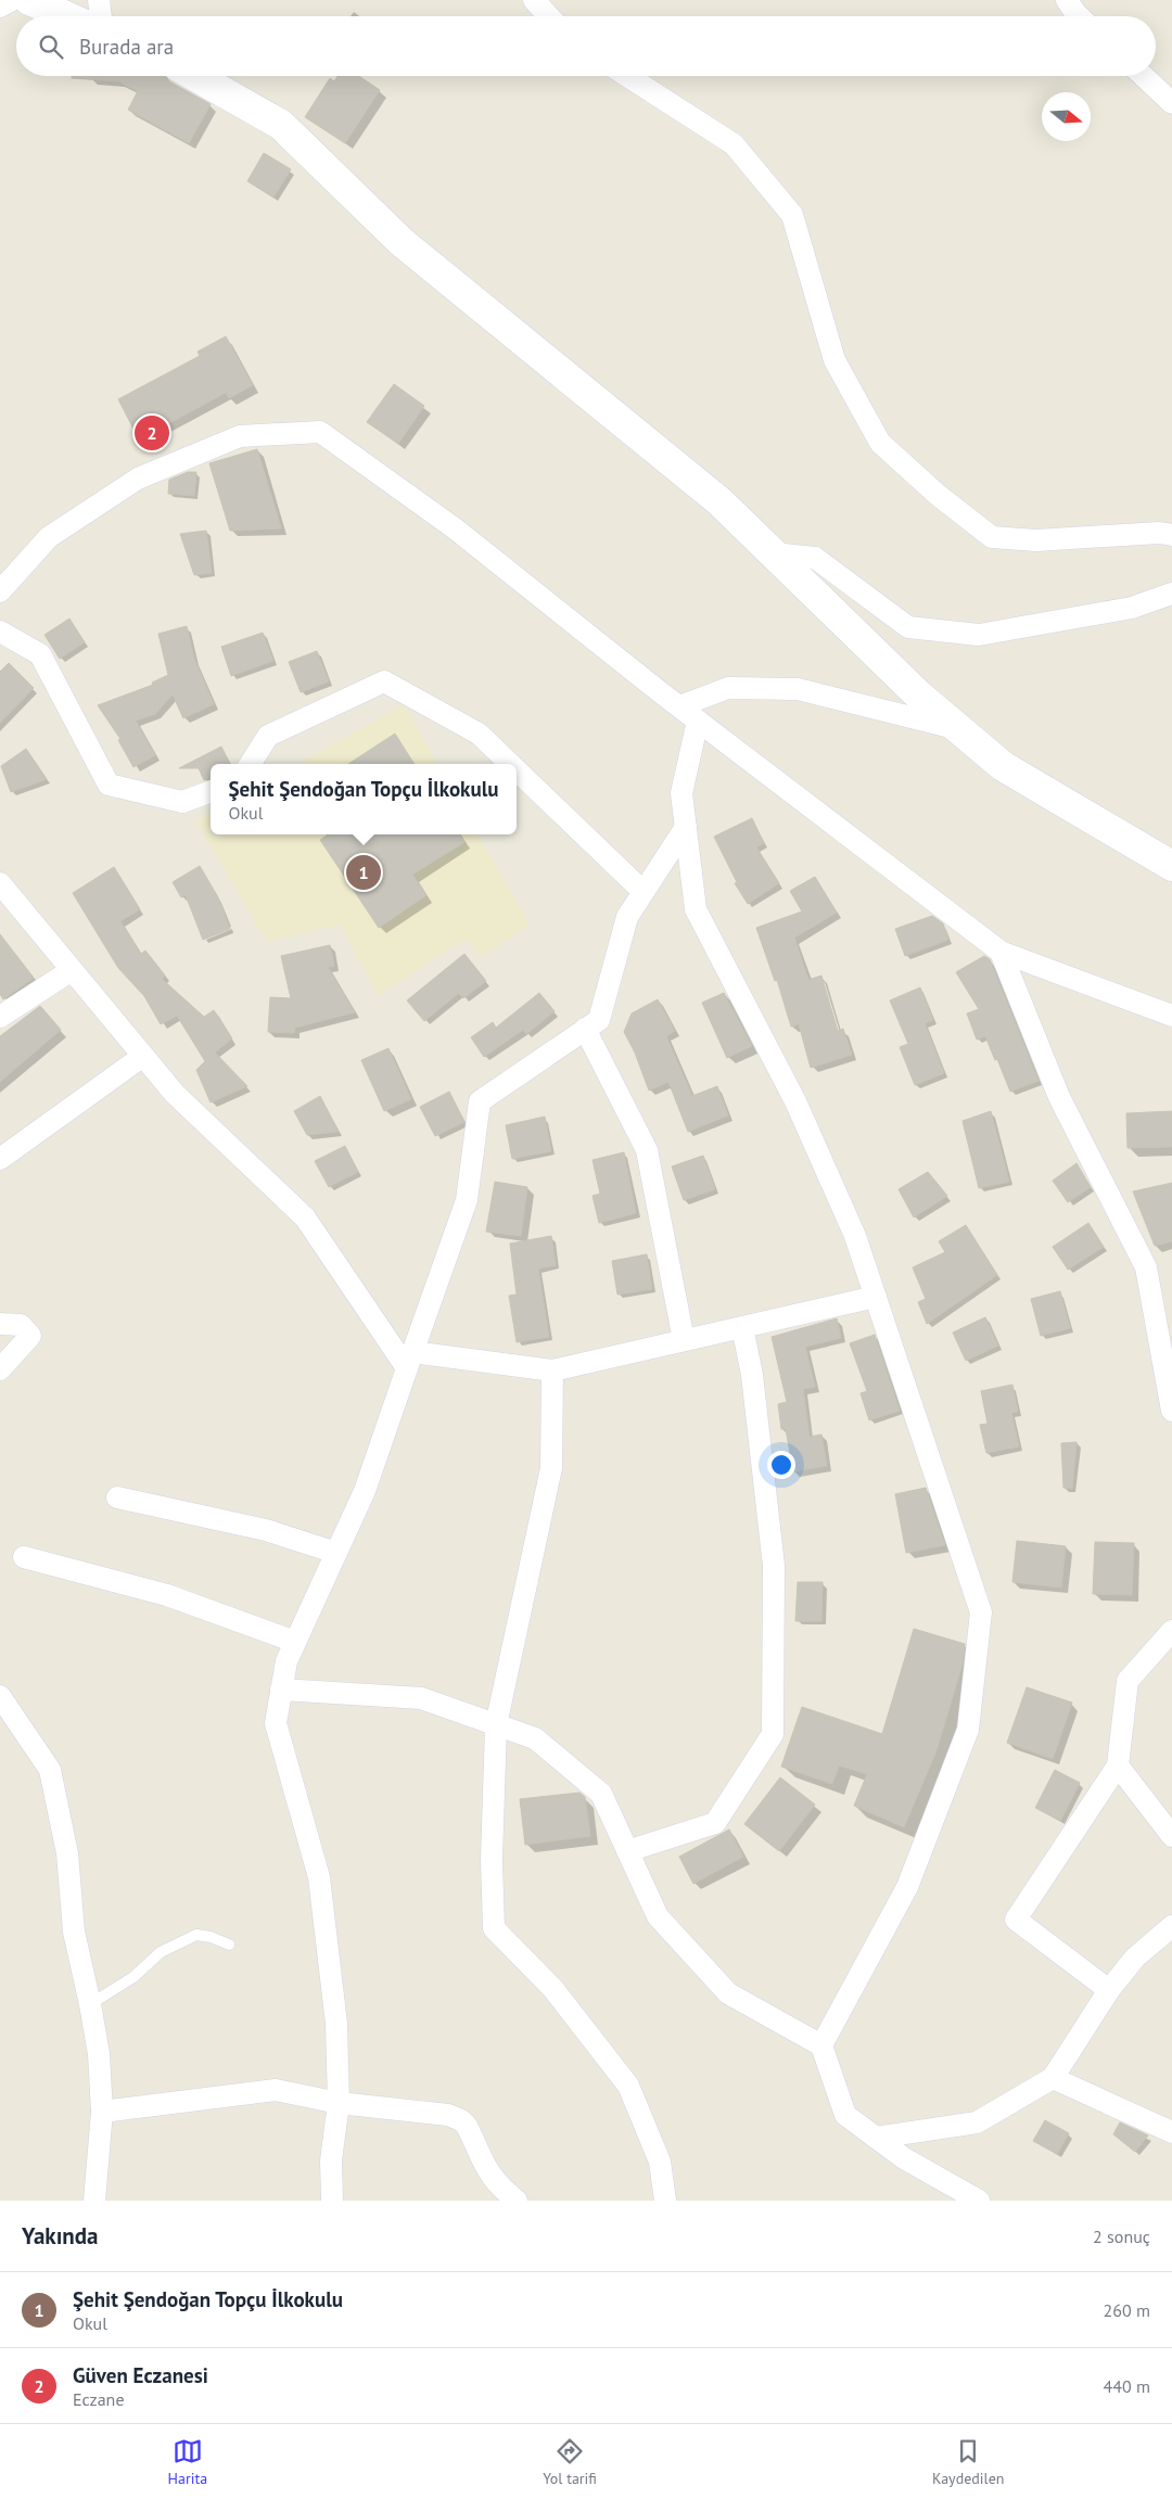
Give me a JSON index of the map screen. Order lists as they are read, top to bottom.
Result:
{
  "north": "right",
  "page": {
    "search": "Burada ara",
    "pins": ["2", "1"],
    "popup": ["Şehit Şendoğan Topçu İlkokulu", "Okul"],
    "heading": ["Yakında", "2 sonuç"],
    "list": [
      {
        "mark": "1",
        "name": "Şehit Şendoğan Topçu İlkokulu",
        "note": "Okul",
        "value": "260 m"
      },
      {
        "mark": "2",
        "name": "Güven Eczanesi",
        "note": "Eczane",
        "value": "440 m"
      }
    ],
    "nav": ["Harita", "Yol tarifi", "Kaydedilen"]
  }
}
